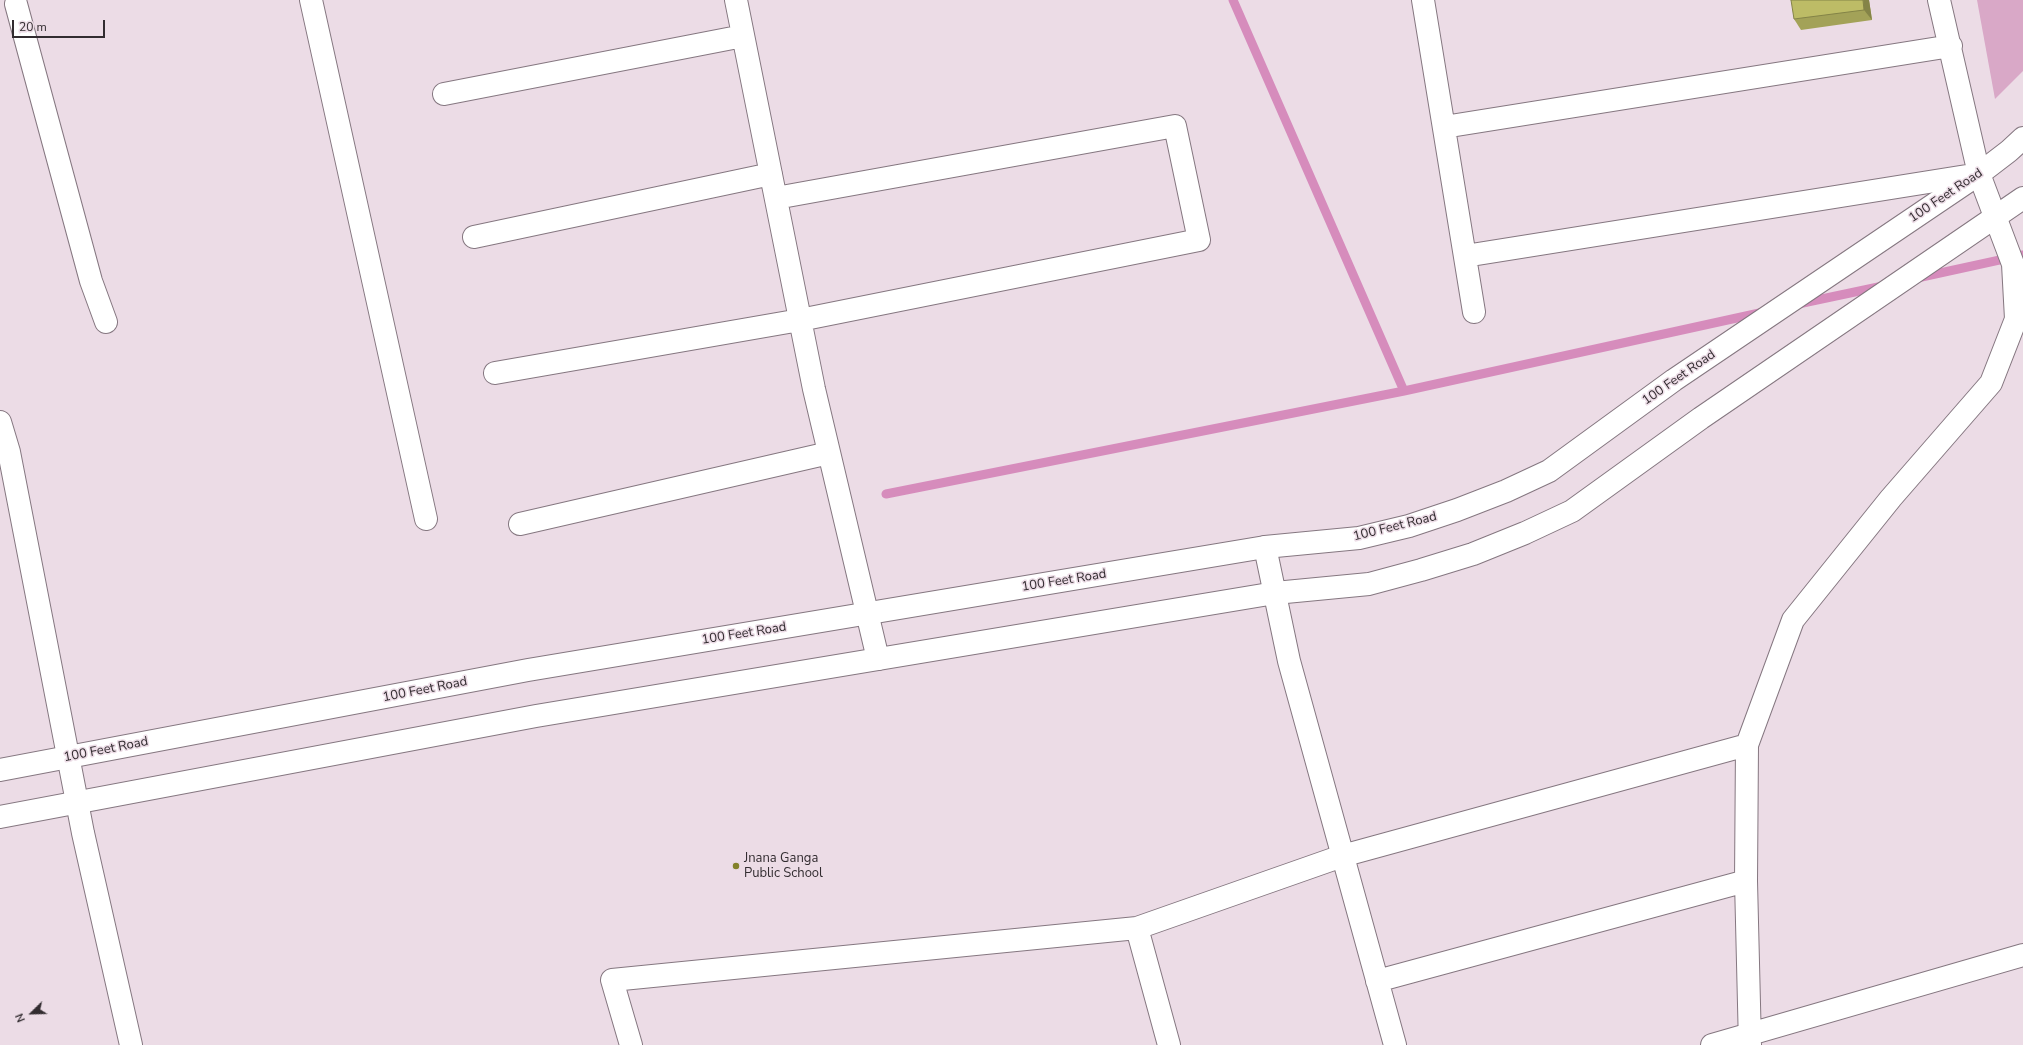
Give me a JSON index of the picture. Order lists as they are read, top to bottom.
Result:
{
  "streets": {
    "street": ["100 Feet Road"]
  },
  "places": ["Jnana Ganga Public School"],
  "scale_bar": "20 m",
  "north": "bottom left"
}
